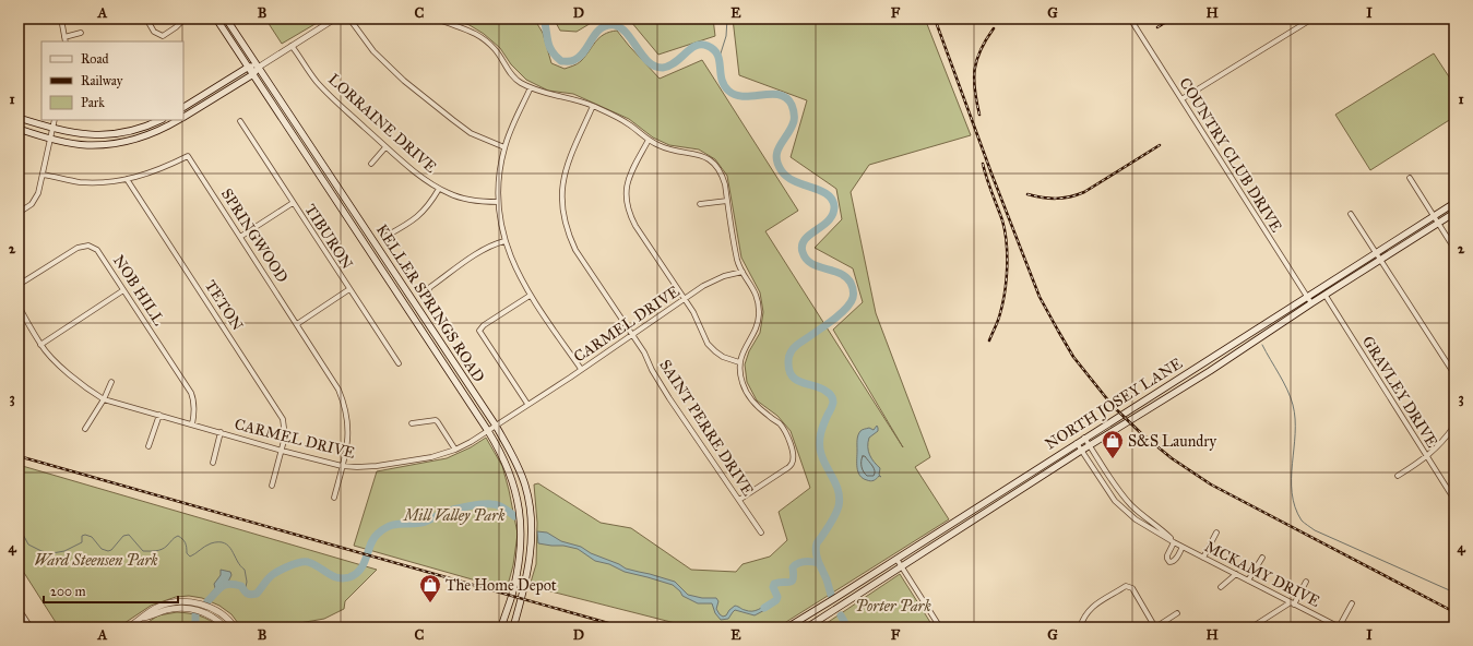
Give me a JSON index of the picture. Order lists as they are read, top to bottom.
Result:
{
  "streets": {
    "main road": ["KELLER SPRINGS ROAD", "NORTH JOSEY LANE"],
    "street": [
      "LORRAINE DRIVE",
      "COUNTRY CLUB DRIVE",
      "SPRINGWOOD",
      "TIBURON",
      "NOB HILL",
      "TETON",
      "CARMEL DRIVE",
      "GRAVLEY DRIVE",
      "SAINT PERRE DRIVE",
      "MCKAMY DRIVE"
    ]
  },
  "crossings": [
    ["COUNTRY CLUB DRIVE", "NORTH JOSEY LANE"],
    ["SPRINGWOOD", "TETON"],
    ["SPRINGWOOD", "CARMEL DRIVE"],
    ["NOB HILL", "CARMEL DRIVE"],
    ["KELLER SPRINGS ROAD", "CARMEL DRIVE"],
    ["TETON", "CARMEL DRIVE"],
    ["CARMEL DRIVE", "SAINT PERRE DRIVE"],
    ["GRAVLEY DRIVE", "NORTH JOSEY LANE"],
    ["NORTH JOSEY LANE", "MCKAMY DRIVE"]
  ],
  "parks": ["Mill Valley Park", "Ward Steensen Park", "Porter Park"],
  "places": {
    "shop": ["S&S Laundry", "The Home Depot"]
  },
  "legend": ["Road", "Railway", "Park"],
  "scale_bar": "200 m",
  "grid": {
    "columns": [
      "A",
      "B",
      "C",
      "D",
      "E",
      "F",
      "G",
      "H",
      "I"
    ],
    "rows": [
      "1",
      "2",
      "3",
      "4"
    ]
  }
}
